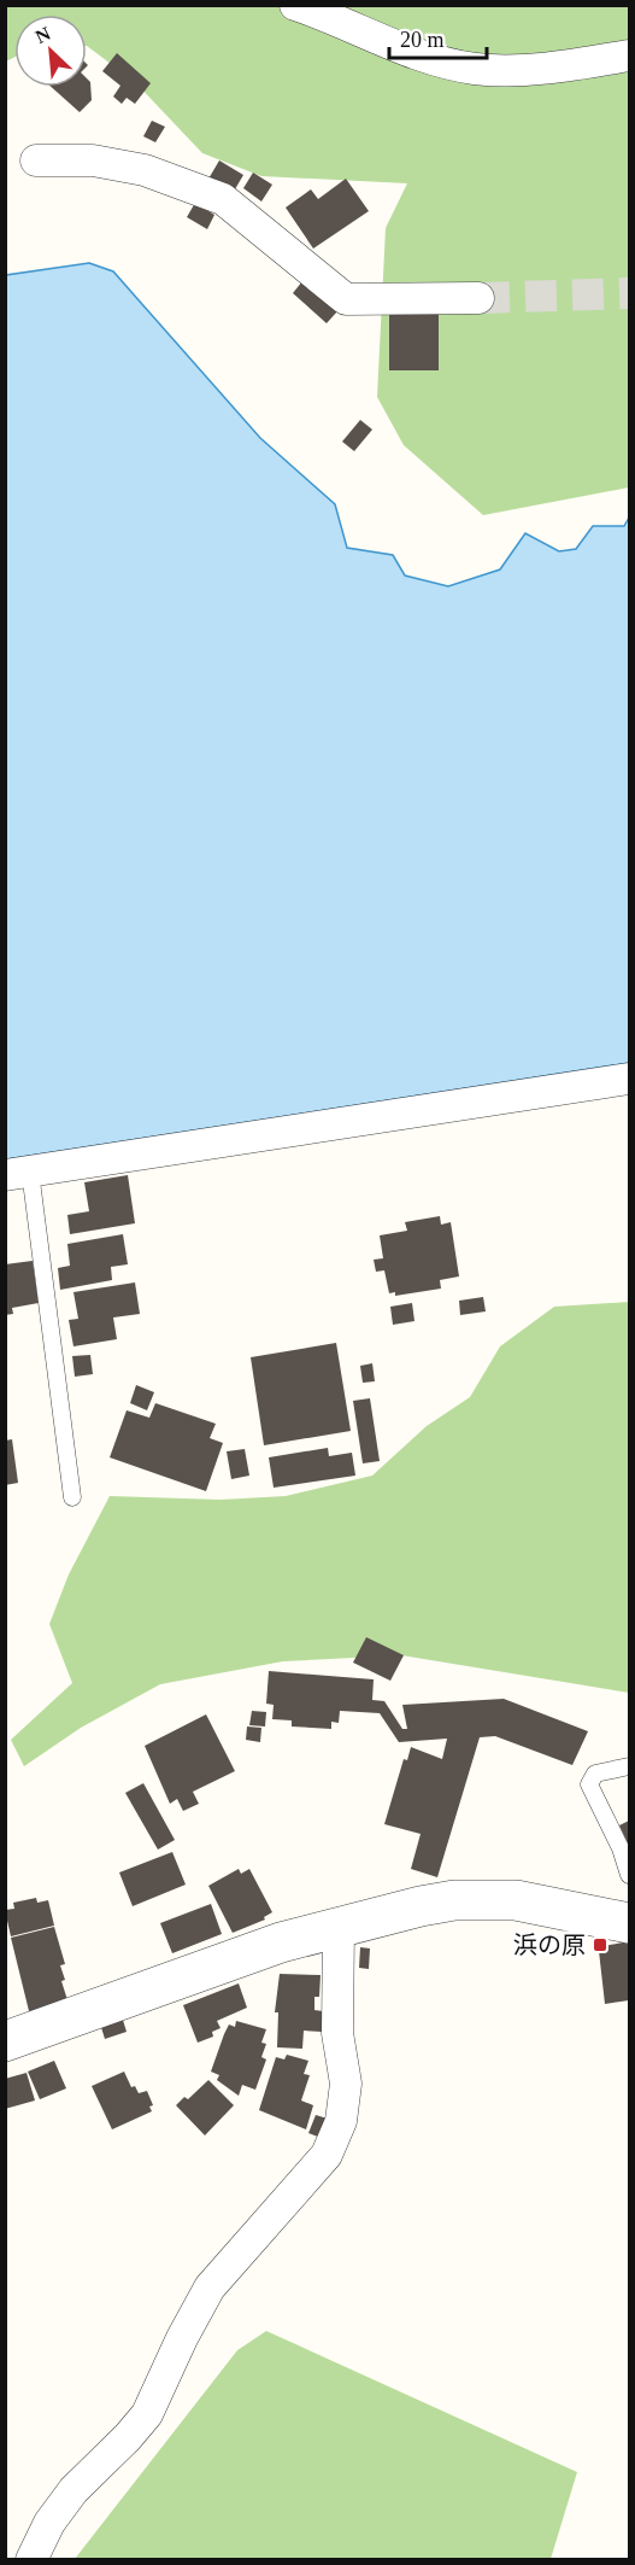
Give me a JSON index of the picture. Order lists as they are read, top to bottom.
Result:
{
  "places": {
    "transit": ["浜の原"]
  },
  "scale_bar": "20 m",
  "north": "top left"
}
